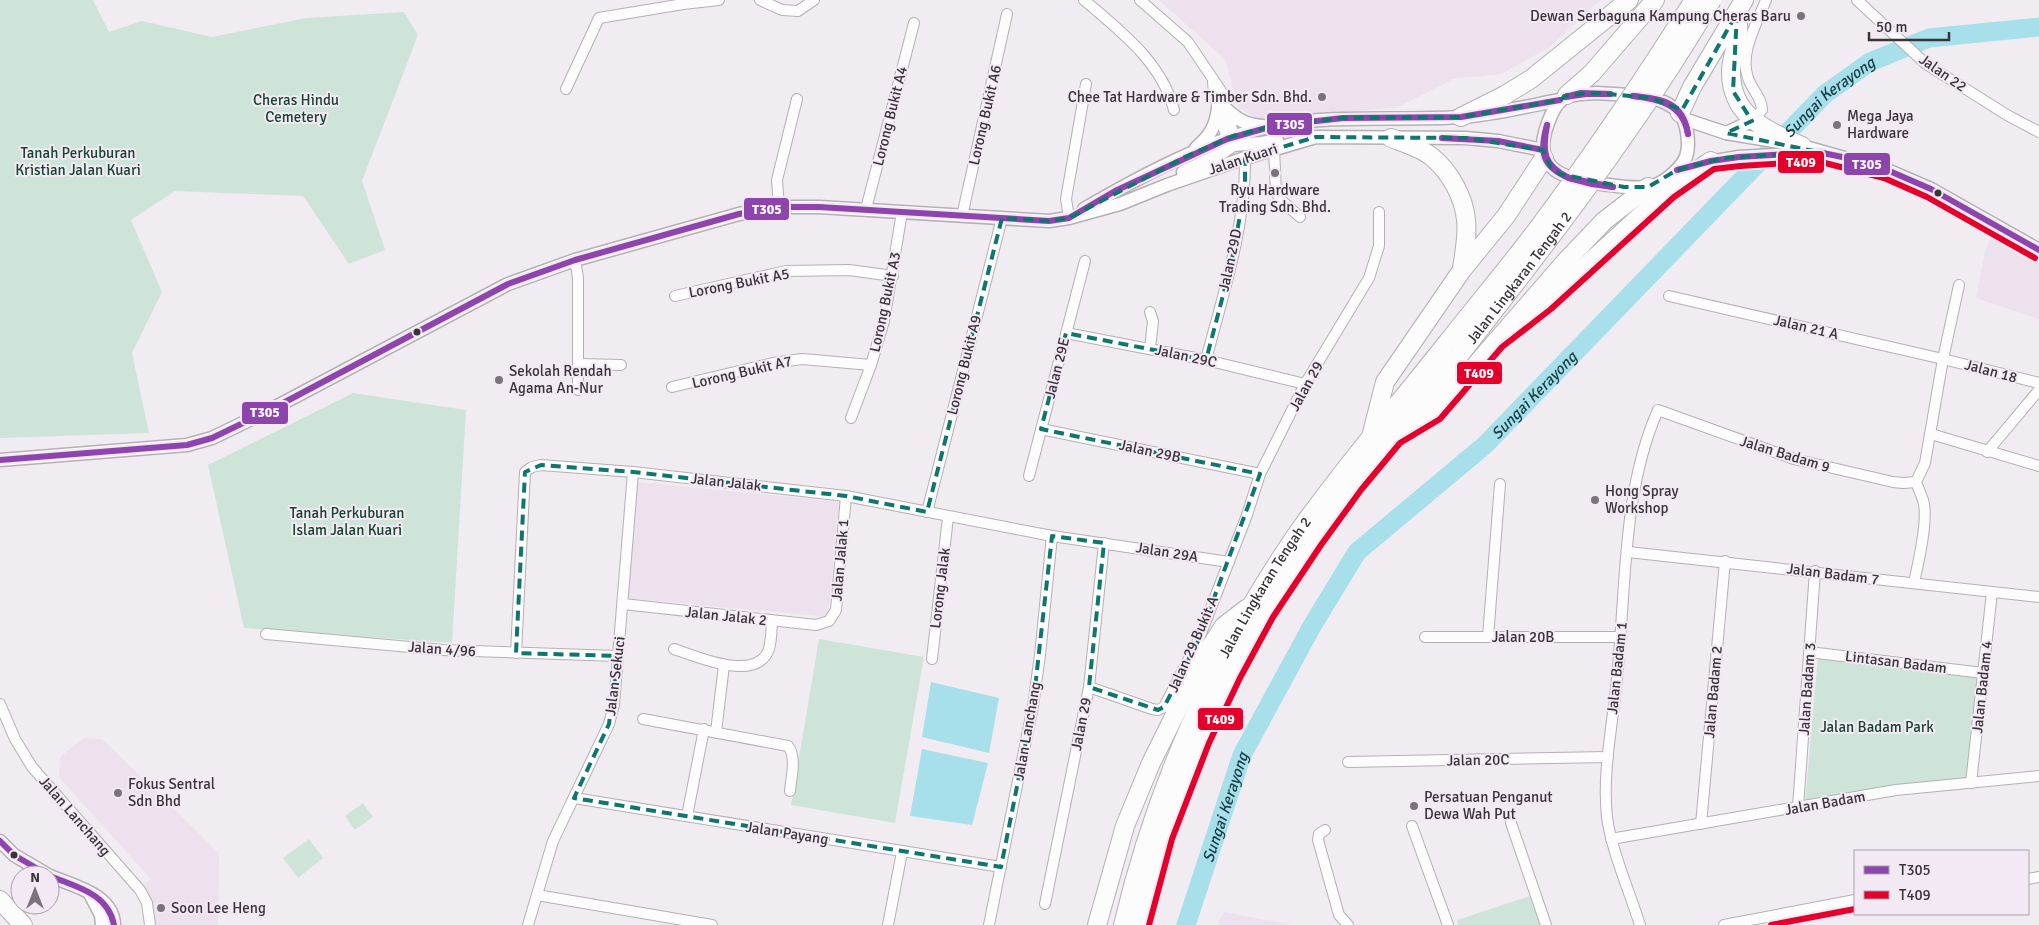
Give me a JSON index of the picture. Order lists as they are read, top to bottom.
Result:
{
  "streets": {
    "highway": ["Jalan Lingkaran Tengah 2"],
    "street": [
      "Jalan 22",
      "Lorong Bukit A6",
      "Lorong Bukit A4",
      "Jalan Kuari",
      "Jalan 29D",
      "Lorong Bukit A5",
      "Lorong Bukit A3",
      "Jalan 21 A",
      "Jalan 29C",
      "Lorong Bukit A9",
      "Jalan 29E",
      "Jalan 18",
      "Lorong Bukit A7",
      "Jalan 29",
      "Jalan 29B",
      "Jalan Badam 9",
      "Jalan Jalak",
      "Jalan 29A",
      "Jalan Jalak 1",
      "Jalan Badam 7",
      "Lorong Jalak",
      "Jalan Jalak 2",
      "Jalan 20B",
      "Jalan 29 Bukit A",
      "Jalan 4/96",
      "Lintasan Badam",
      "Jalan Badam 1",
      "Jalan Sekuci",
      "Jalan Badam 4",
      "Jalan Badam 3",
      "Jalan Badam 2",
      "Jalan Lanchang",
      "Jalan 20C",
      "Jalan Badam",
      "Jalan Payang"
    ]
  },
  "crossings": [
    ["Lorong Bukit A6", "Jalan Kuari"],
    ["Lorong Bukit A4", "Jalan Kuari"],
    ["Jalan Kuari", "Jalan 29D"],
    ["Jalan Kuari", "Lorong Bukit A3"],
    ["Jalan Kuari", "Lorong Bukit A9"],
    ["Jalan 29D", "Jalan 29C"],
    ["Lorong Bukit A5", "Lorong Bukit A3"],
    ["Lorong Bukit A3", "Lorong Bukit A7"],
    ["Jalan 21 A", "Jalan 18"],
    ["Jalan 29C", "Jalan 29E"],
    ["Jalan 29C", "Jalan 29"],
    ["Lorong Bukit A9", "Jalan Jalak"],
    ["Jalan 29E", "Jalan 29B"],
    ["Jalan 29", "Jalan 29B"],
    ["Jalan 29", "Jalan Jalak"],
    ["Jalan 29", "Jalan 29A"],
    ["Jalan 29", "Jalan 29 Bukit A"],
    ["Jalan Badam 9", "Jalan Badam 1"],
    ["Jalan Jalak", "Jalan 29A"],
    ["Jalan Jalak", "Jalan Jalak 1"],
    ["Jalan Jalak", "Lorong Jalak"],
    ["Jalan Jalak", "Jalan 4/96"],
    ["Jalan Jalak", "Jalan Sekuci"],
    ["Jalan Jalak", "Jalan Lanchang"],
    ["Jalan 29A", "Jalan 29 Bukit A"],
    ["Jalan Jalak 1", "Jalan Jalak 2"],
    ["Jalan Badam 7", "Jalan Badam 1"],
    ["Jalan Badam 7", "Jalan Badam 4"],
    ["Jalan Badam 7", "Jalan Badam 3"],
    ["Jalan Badam 7", "Jalan Badam 2"],
    ["Jalan Jalak 2", "Jalan Sekuci"],
    ["Jalan 20B", "Jalan Badam 1"],
    ["Jalan 4/96", "Jalan Sekuci"],
    ["Lintasan Badam", "Jalan Badam 4"],
    ["Lintasan Badam", "Jalan Badam 3"],
    ["Jalan Badam 1", "Jalan 20C"],
    ["Jalan Badam 1", "Jalan Badam"],
    ["Jalan Sekuci", "Jalan Payang"],
    ["Jalan Badam 4", "Jalan Badam"],
    ["Jalan Badam 3", "Jalan Badam"],
    ["Jalan Badam 2", "Jalan Badam"],
    ["Jalan Lanchang", "Jalan Payang"]
  ],
  "water": ["Sungai Kerayong"],
  "parks": [
    "Cheras Hindu Cemetery",
    "Tanah Perkuburan Kristian Jalan Kuari",
    "Tanah Perkuburan Islam Jalan Kuari",
    "Jalan Badam Park"
  ],
  "places": [
    "Dewan Serbaguna Kampung Cheras Baru",
    "Chee Tat Hardware & Timber Sdn. Bhd.",
    "Mega Jaya Hardware",
    "Ryu Hardware Trading Sdn. Bhd.",
    "Sekolah Rendah Agama An-Nur",
    "Hong Spray Workshop",
    "Fokus Sentral Sdn Bhd",
    "Persatuan Penganut Dewa Wah Put",
    "Soon Lee Heng"
  ],
  "lines": ["transit line T305", "transit line T409"],
  "legend": ["T305", "T409"],
  "scale_bar": "50 m",
  "north": "top"
}
